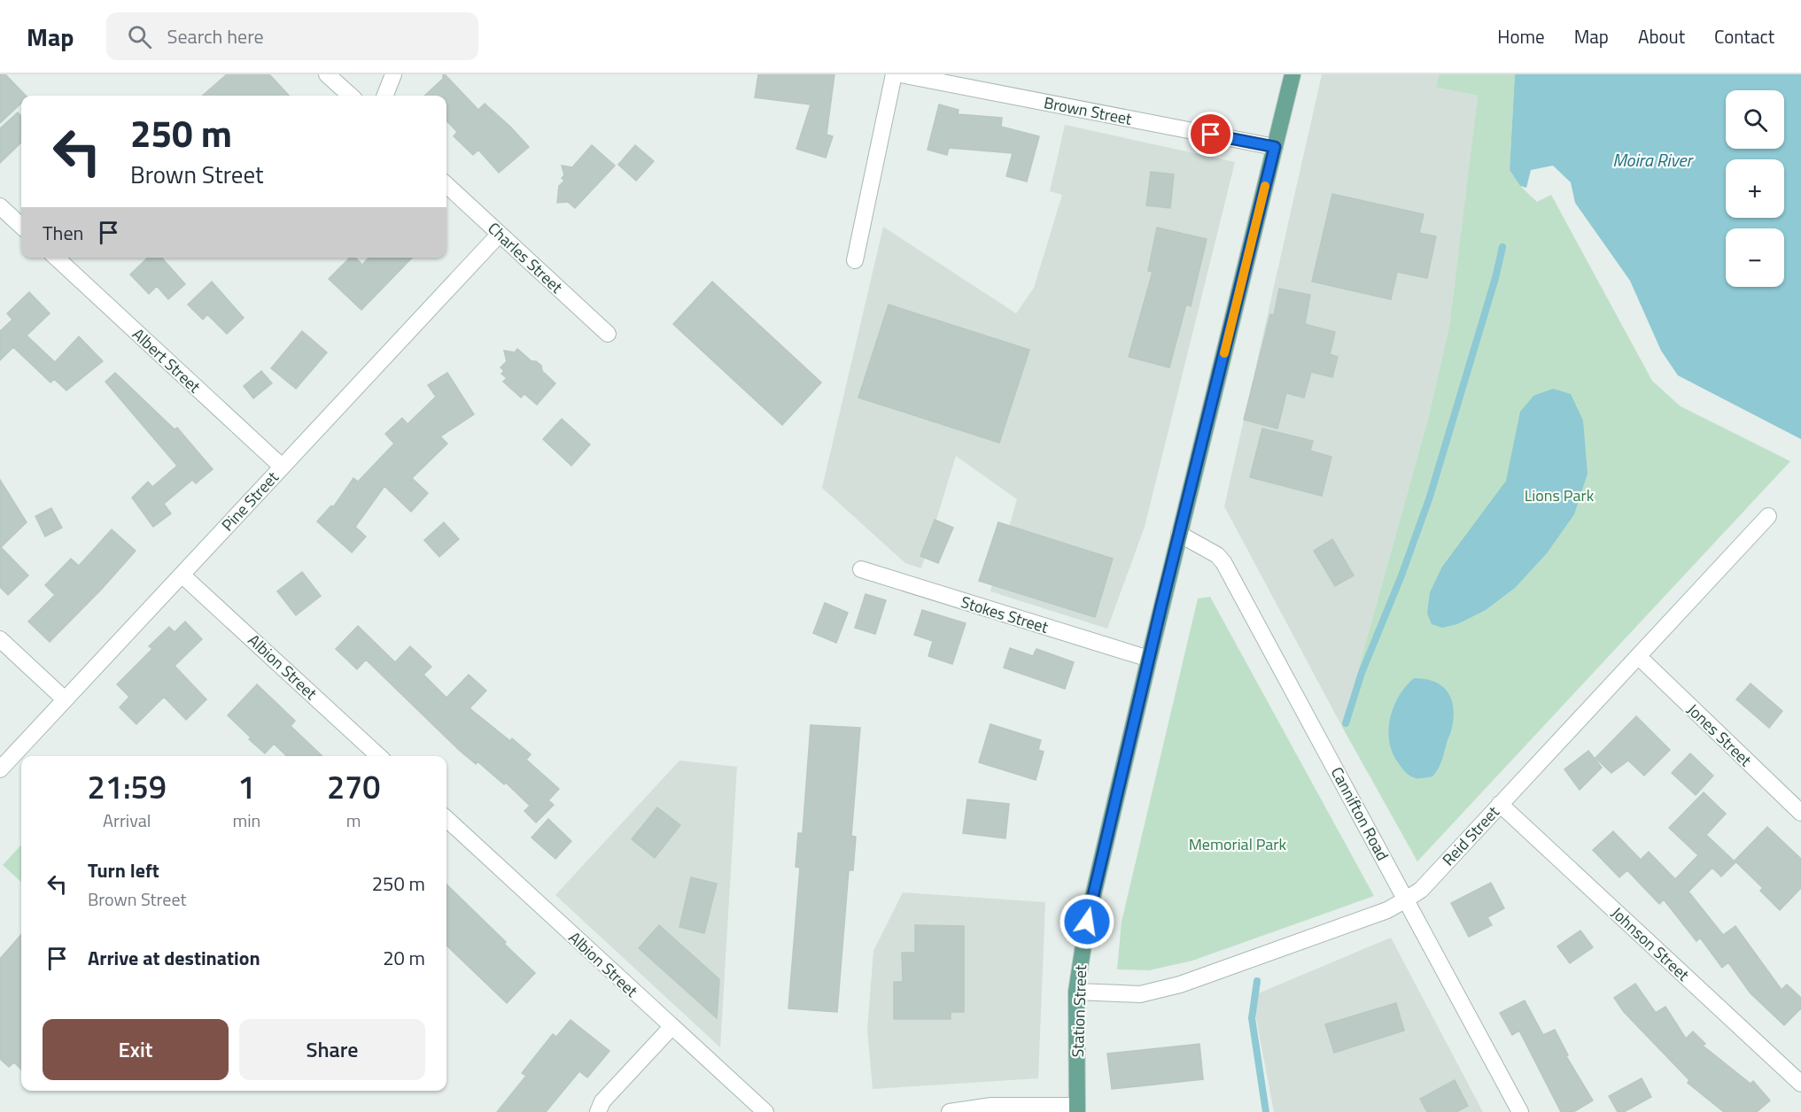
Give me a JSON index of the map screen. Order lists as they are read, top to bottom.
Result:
{
  "streets": {
    "main road": ["Station Street"],
    "street": [
      "Brown Street",
      "Charles Street",
      "Albert Street",
      "Pine Street",
      "Stokes Street",
      "Albion Street",
      "Jones Street",
      "Cannifton Road",
      "Reid Street",
      "Johnson Street"
    ]
  },
  "crossings": [
    ["Brown Street", "Station Street"],
    ["Charles Street", "Pine Street"],
    ["Albert Street", "Pine Street"],
    ["Pine Street", "Albion Street"],
    ["Stokes Street", "Station Street"],
    ["Jones Street", "Reid Street"],
    ["Cannifton Road", "Reid Street"],
    ["Cannifton Road", "Station Street"],
    ["Reid Street", "Johnson Street"],
    ["Reid Street", "Station Street"]
  ],
  "water": ["Moira River"],
  "parks": ["Lions Park", "Memorial Park"],
  "page": {
    "header": "Map",
    "search": "Search here",
    "nav": [
      "Home",
      "Map",
      "About",
      "Contact"
    ],
    "map_buttons": ["+", "−"],
    "turn": ["250 m", "Brown Street"],
    "then": "Then",
    "eta": [
      "21:59",
      "Arrival",
      "1",
      "min",
      "270",
      "m"
    ],
    "list": [
      {
        "name": "Turn left",
        "note": "Brown Street",
        "value": "250 m"
      },
      {
        "name": "Arrive at destination",
        "value": "20 m"
      }
    ],
    "buttons": ["Exit", "Share"]
  }
}
